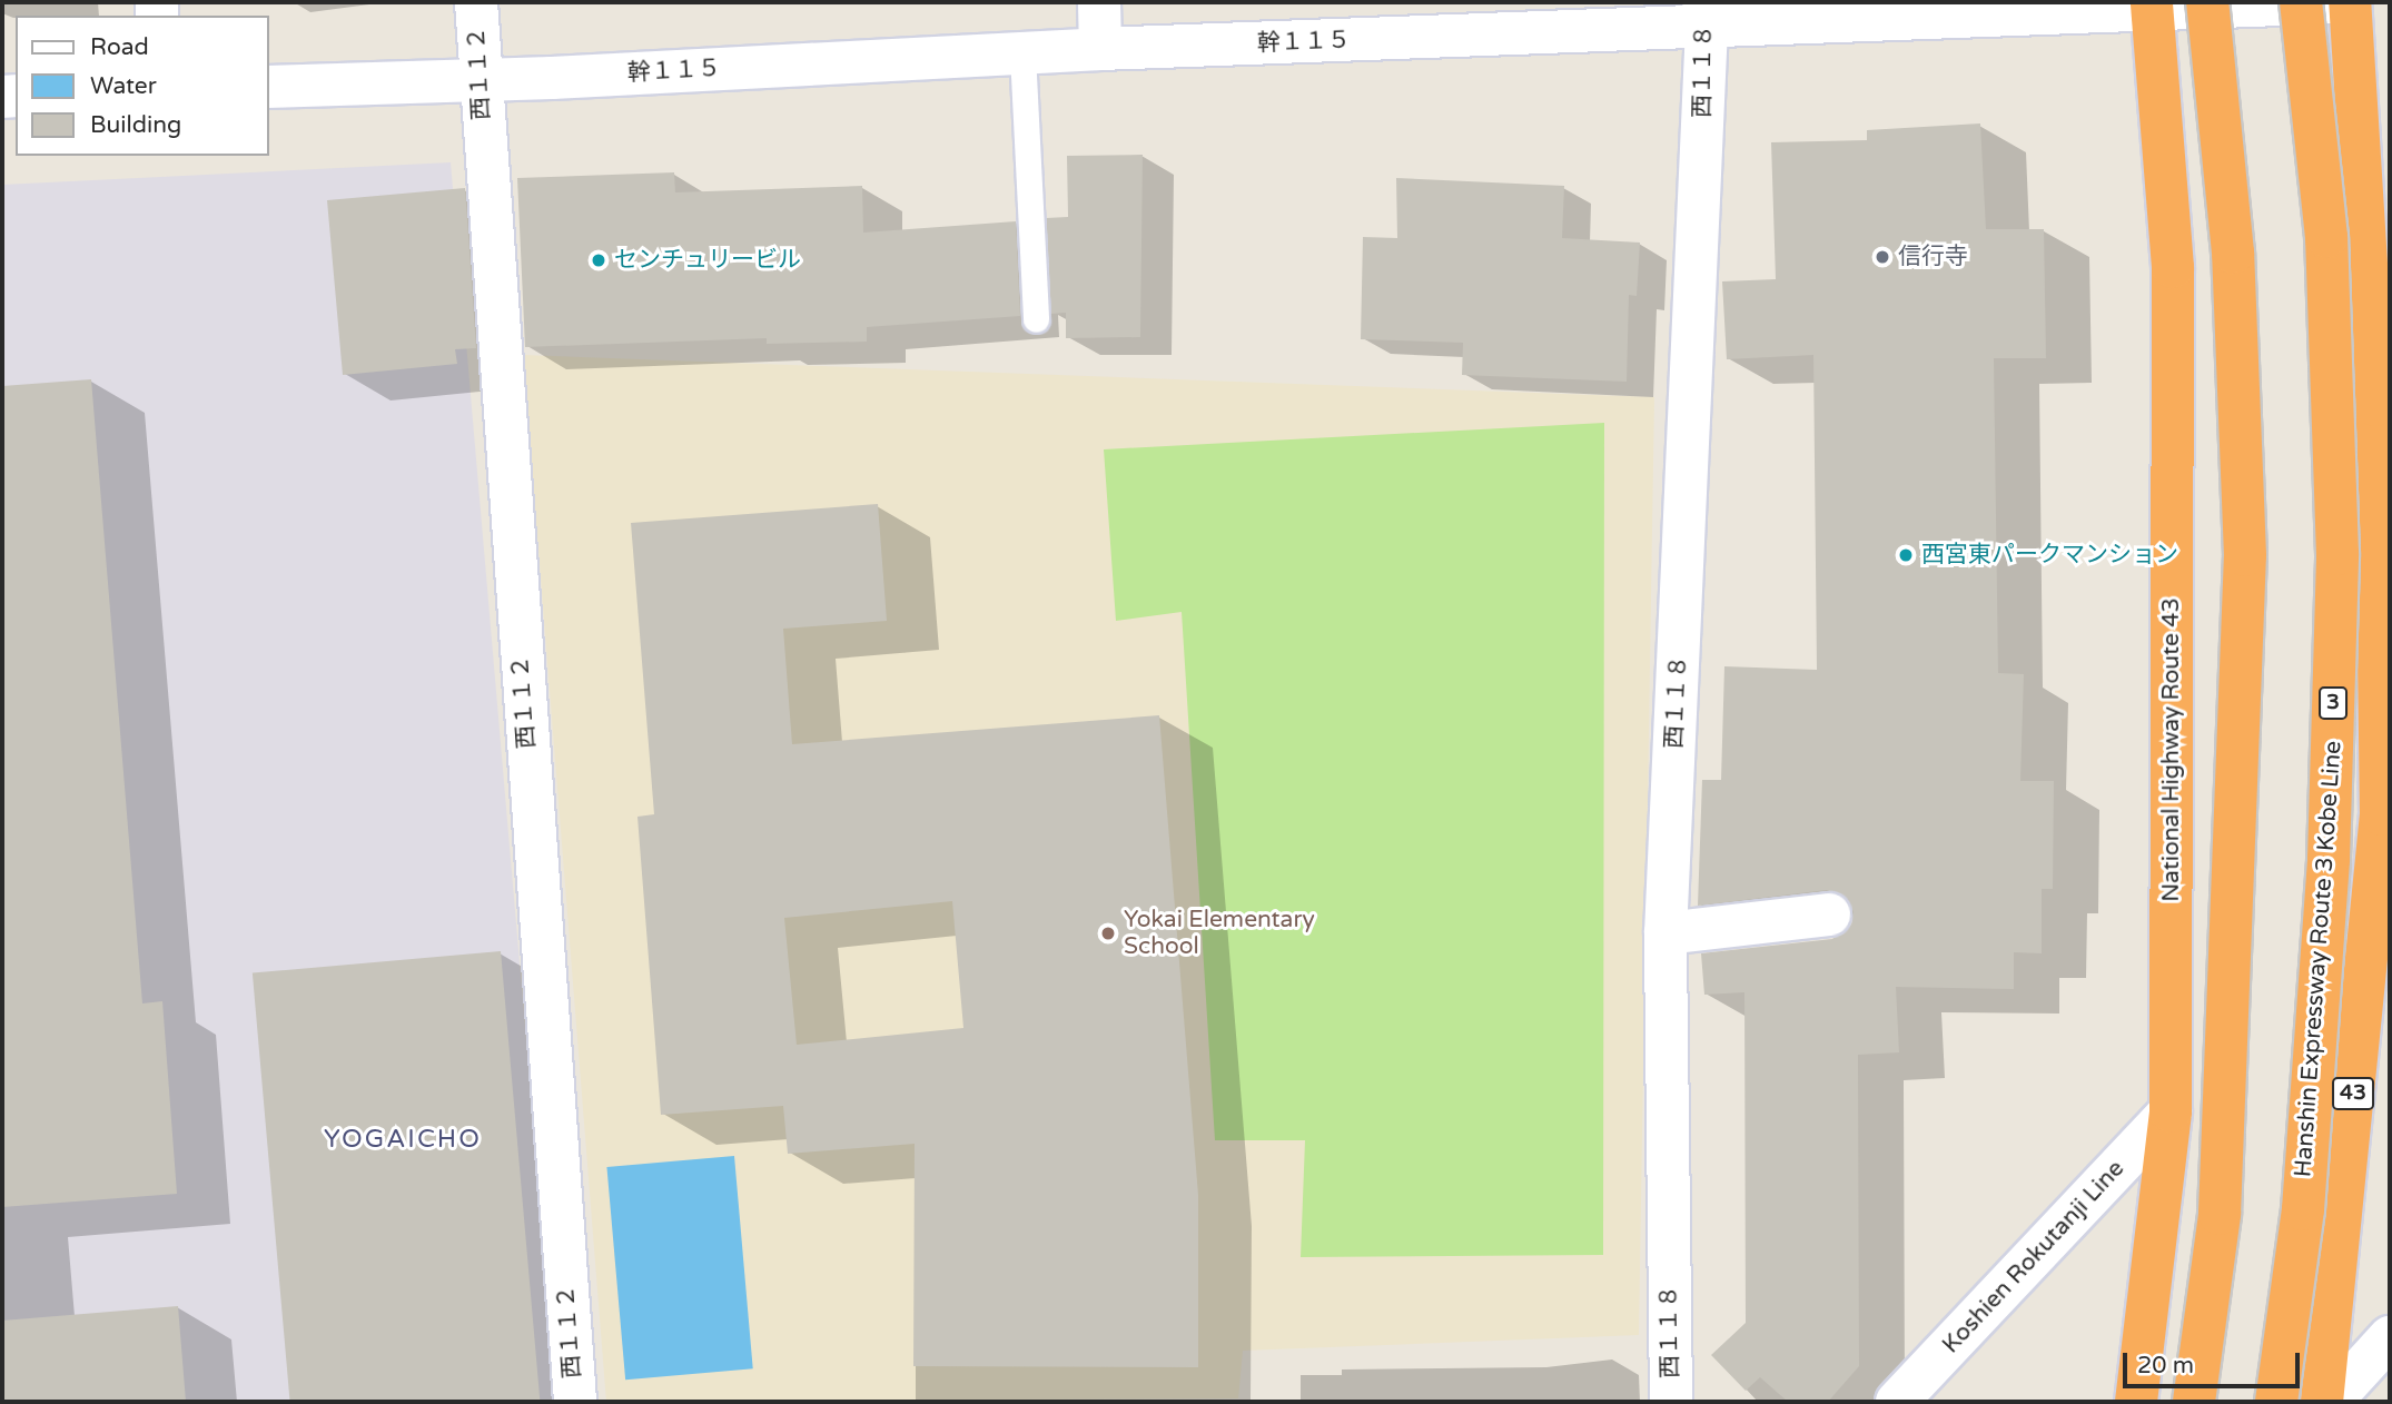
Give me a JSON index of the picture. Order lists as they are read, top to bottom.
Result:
{
  "streets": {
    "highway": [
      "3",
      "National Highway Route 43",
      "Hanshin Expressway Route 3 Kobe Line",
      "43"
    ],
    "street": [
      "幹１１５",
      "西１１８",
      "西１１２",
      "Koshien Rokutanji Line"
    ]
  },
  "crossings": [
    ["幹１１５", "西１１８"],
    ["幹１１５", "西１１２"],
    ["幹１１５", "National Highway Route 43"],
    ["National Highway Route 43", "Koshien Rokutanji Line"]
  ],
  "districts": ["YOGAICHO"],
  "places": [
    "信行寺",
    "センチュリービル",
    "西宮東パークマンション",
    "Yokai Elementary School"
  ],
  "legend": ["Road", "Water", "Building"],
  "scale_bar": "20 m"
}
